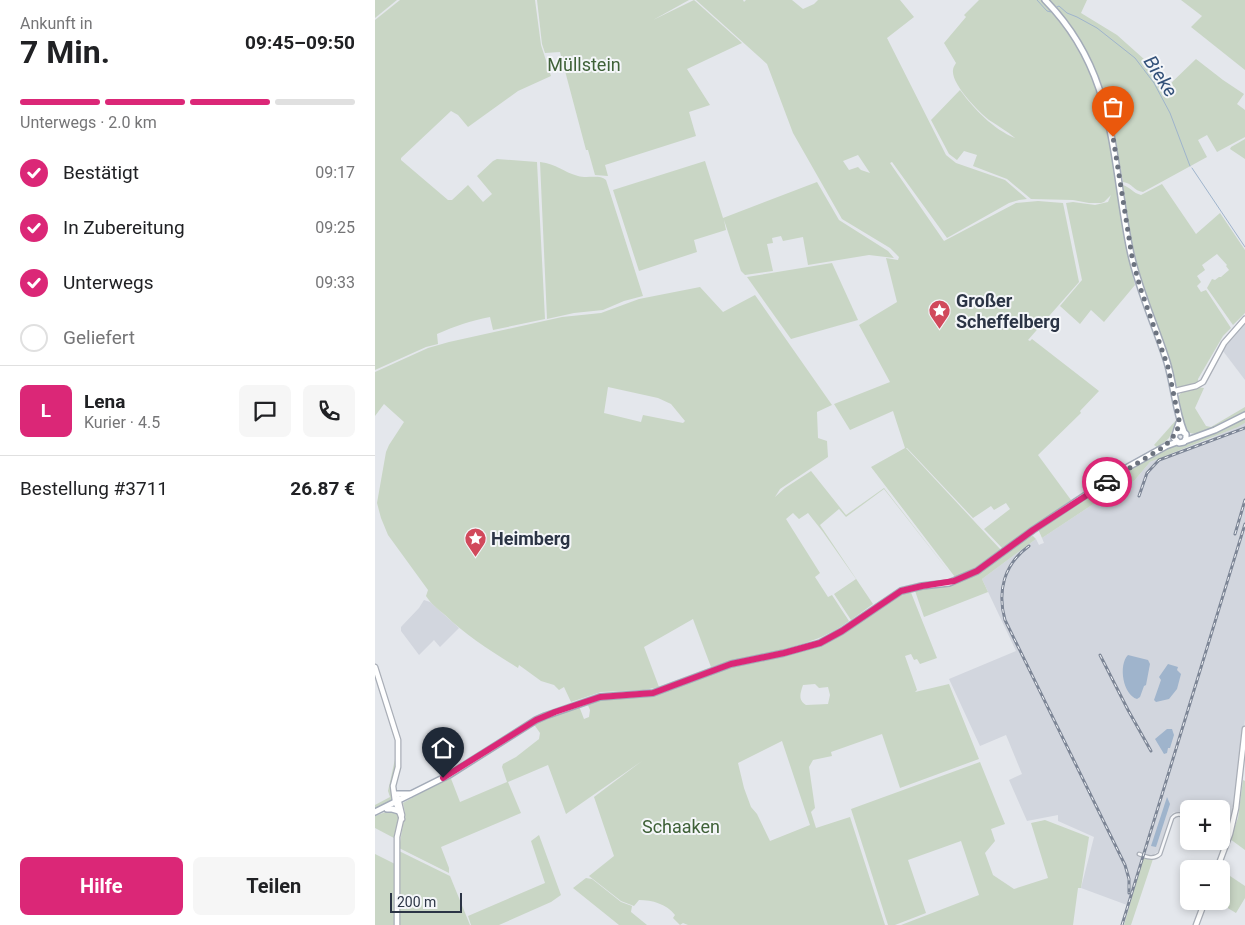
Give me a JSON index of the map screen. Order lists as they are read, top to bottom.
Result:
{
  "water": ["Bieke"],
  "parks": ["Müllstein", "Schaaken"],
  "places": {
    "place": ["Großer Scheffelberg", "Heimberg"]
  },
  "scale_bar": "200 m",
  "page": {
    "heading": ["7 Min.", "Ankunft in", "09:45–09:50"],
    "panel": [
      "Lena",
      "Kurier · 4.5",
      "Bestellung #3711",
      "26.87 €"
    ],
    "bar": "Unterwegs · 2.0 km",
    "list": [
      ["Bestätigt", "09:17"],
      ["In Zubereitung", "09:25"],
      ["Unterwegs", "09:33"],
      "Geliefert"
    ],
    "round": "L",
    "map_buttons": ["+", "−"],
    "buttons": ["Hilfe", "Teilen"],
    "scale": "200 m"
  }
}
